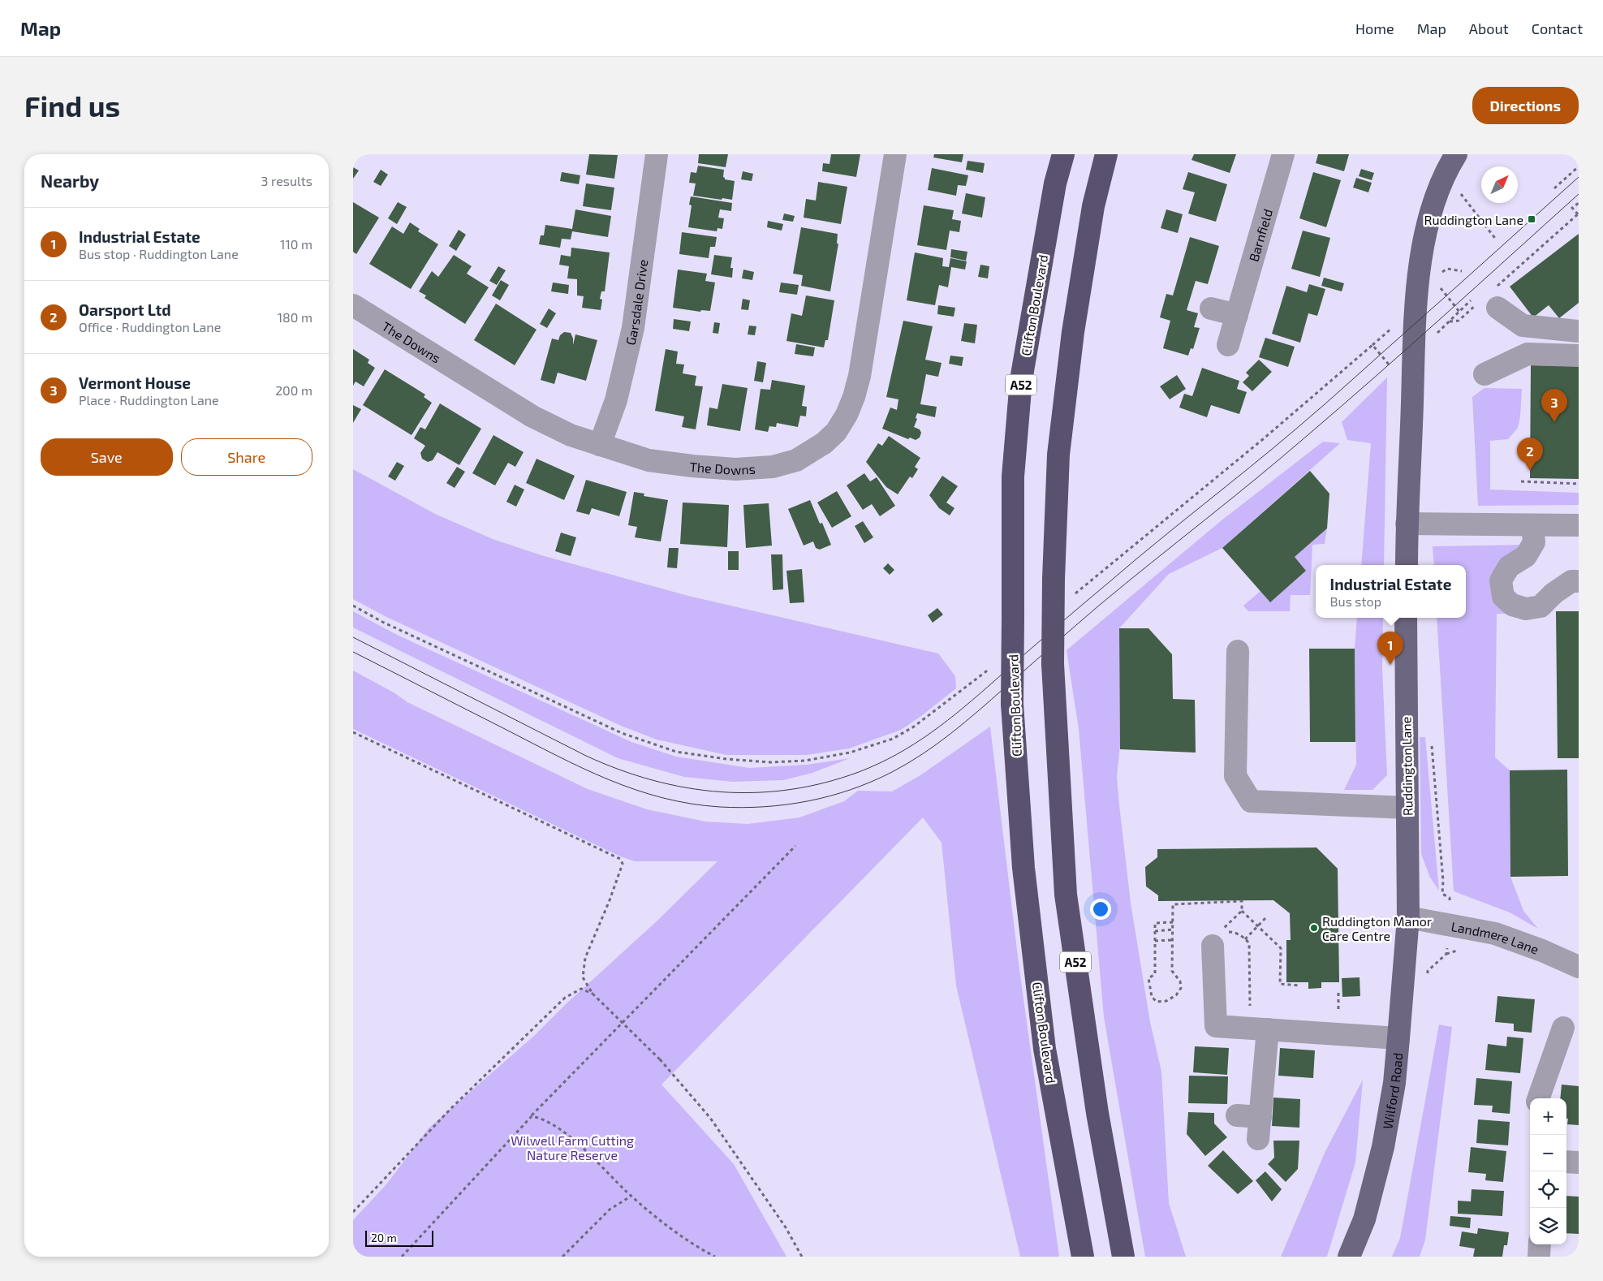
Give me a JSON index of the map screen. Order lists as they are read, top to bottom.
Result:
{
  "streets": {
    "highway": ["Clifton Boulevard", "A52"],
    "main road": ["Ruddington Lane", "Wilford Road"],
    "street": [
      "Barnfield",
      "Garsdale Drive",
      "The Downs",
      "Landmere Lane"
    ]
  },
  "crossings": [
    ["Garsdale Drive", "The Downs"],
    ["Ruddington Lane", "Landmere Lane"],
    ["Ruddington Lane", "Wilford Road"],
    ["Landmere Lane", "Wilford Road"]
  ],
  "parks": ["Wilwell Farm Cutting Nature Reserve"],
  "places": {
    "transit": ["Ruddington Lane"],
    "other": ["Ruddington Manor Care Centre"]
  },
  "scale_bar": "20 m",
  "north": "top right",
  "page": {
    "header": "Map",
    "nav": [
      "Home",
      "Map",
      "About",
      "Contact"
    ],
    "buttons": [
      "Directions",
      ["Save", "Share"]
    ],
    "title": "Find us",
    "heading": ["Nearby", "3 results"],
    "list": [
      {
        "mark": "1",
        "name": "Industrial Estate",
        "note": "Bus stop · Ruddington Lane",
        "value": "110 m"
      },
      {
        "mark": "2",
        "name": "Oarsport Ltd",
        "note": "Office · Ruddington Lane",
        "value": "180 m"
      },
      {
        "mark": "3",
        "name": "Vermont House",
        "note": "Place · Ruddington Lane",
        "value": "200 m"
      }
    ],
    "pins": ["3", "2", "1"],
    "popup": ["Industrial Estate", "Bus stop"],
    "map_buttons": ["+", "−"],
    "scale": "20 m"
  }
}
